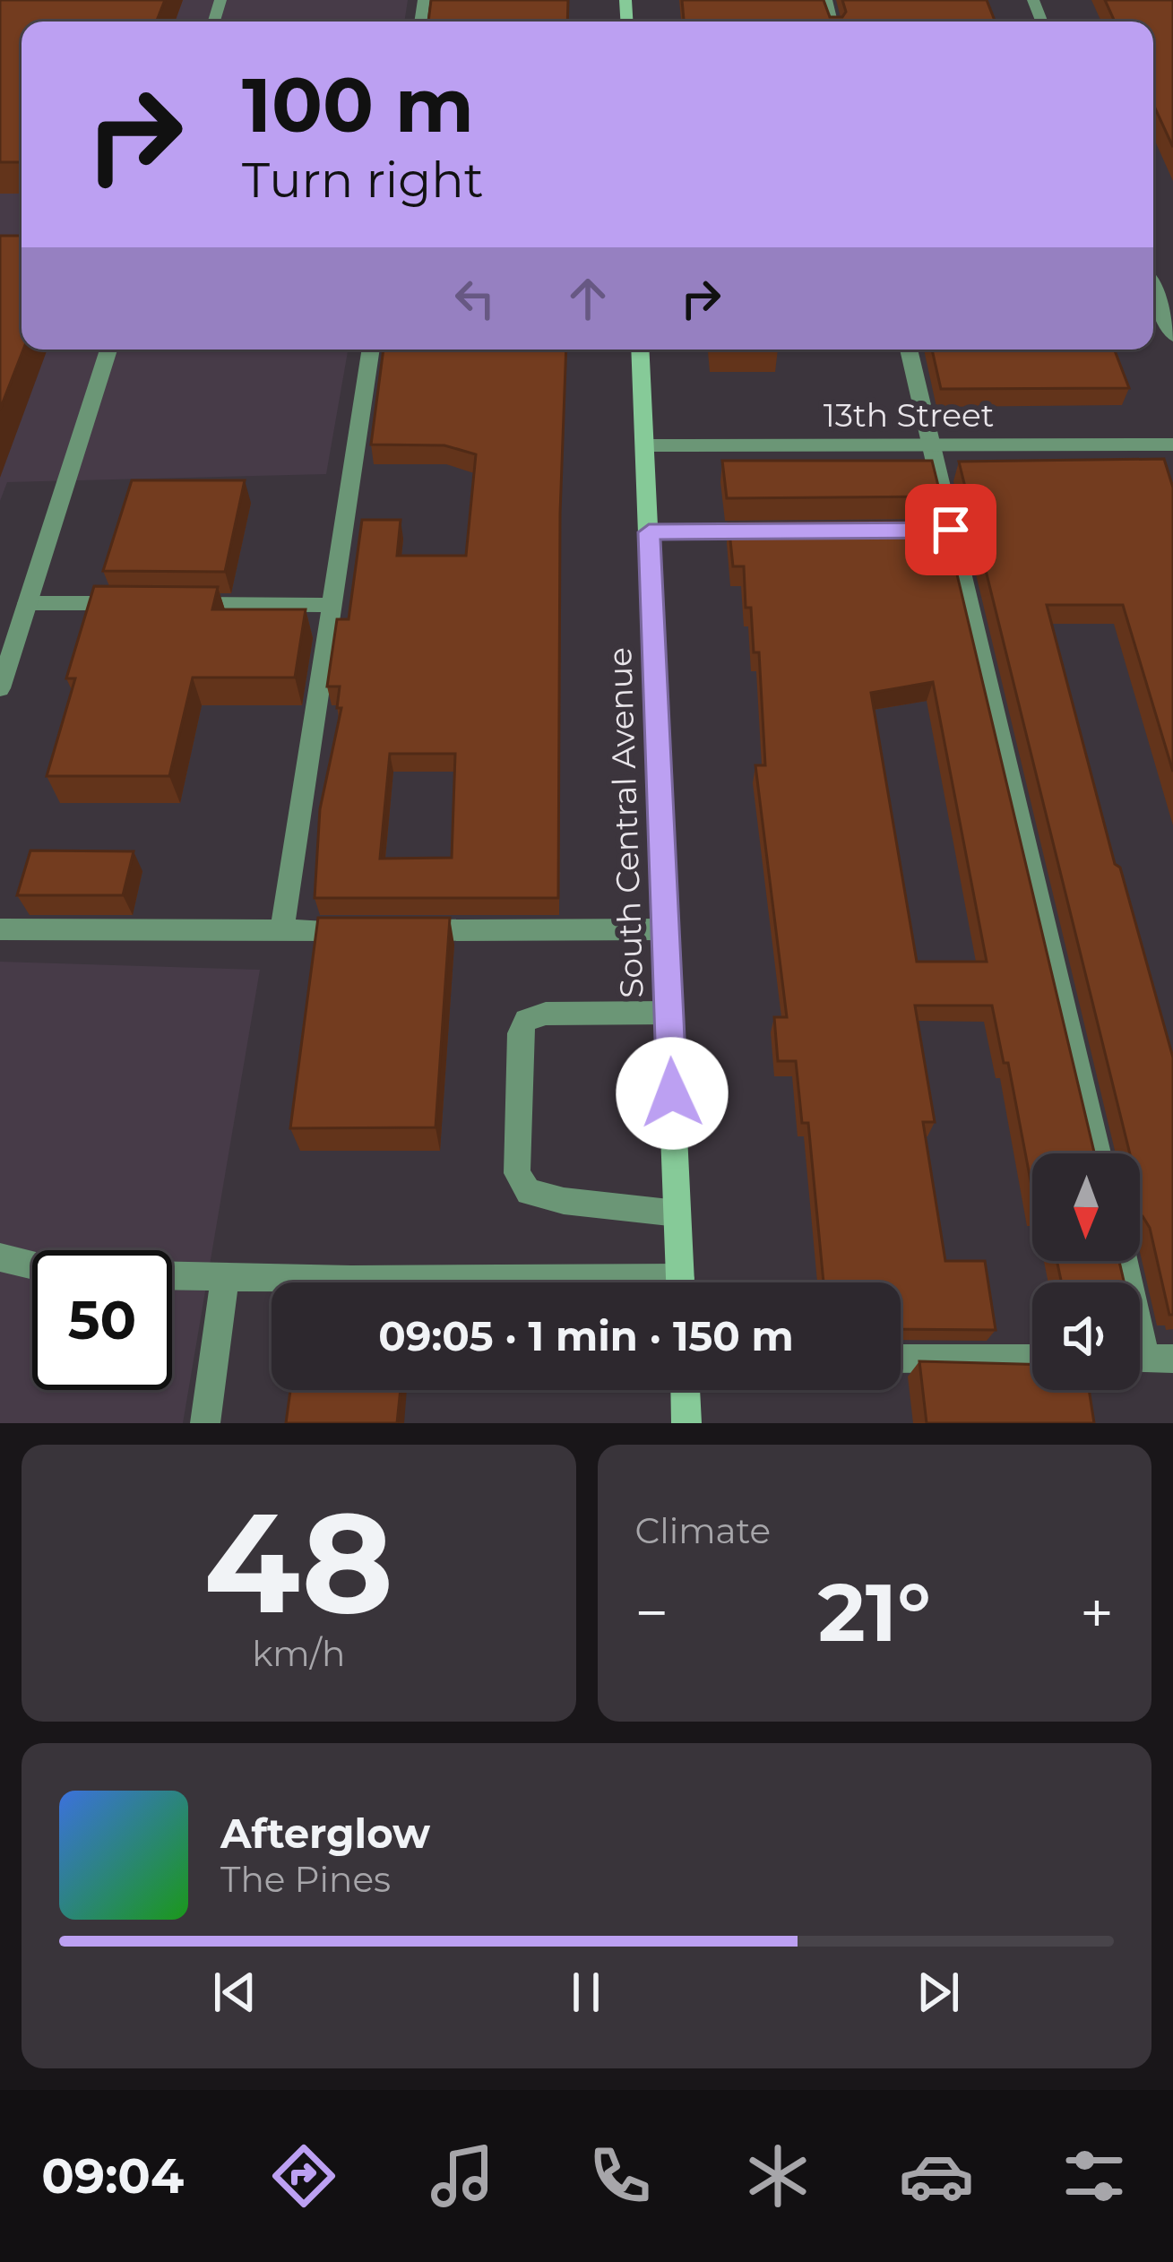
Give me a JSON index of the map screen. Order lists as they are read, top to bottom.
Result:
{
  "streets": {
    "main road": ["South Central Avenue"],
    "street": ["13th Street"]
  },
  "crossings": [
    ["13th Street", "South Central Avenue"]
  ],
  "north": "bottom",
  "page": {
    "turn": ["100 m", "Turn right"],
    "limit": "50",
    "trip": "09:05 · 1 min · 150 m",
    "tile": [
      ["48", "km/h"],
      "Climate"
    ],
    "heat": ["−", "21°", "+"],
    "song": ["Afterglow", "The Pines"],
    "tabs": "09:04"
  }
}
